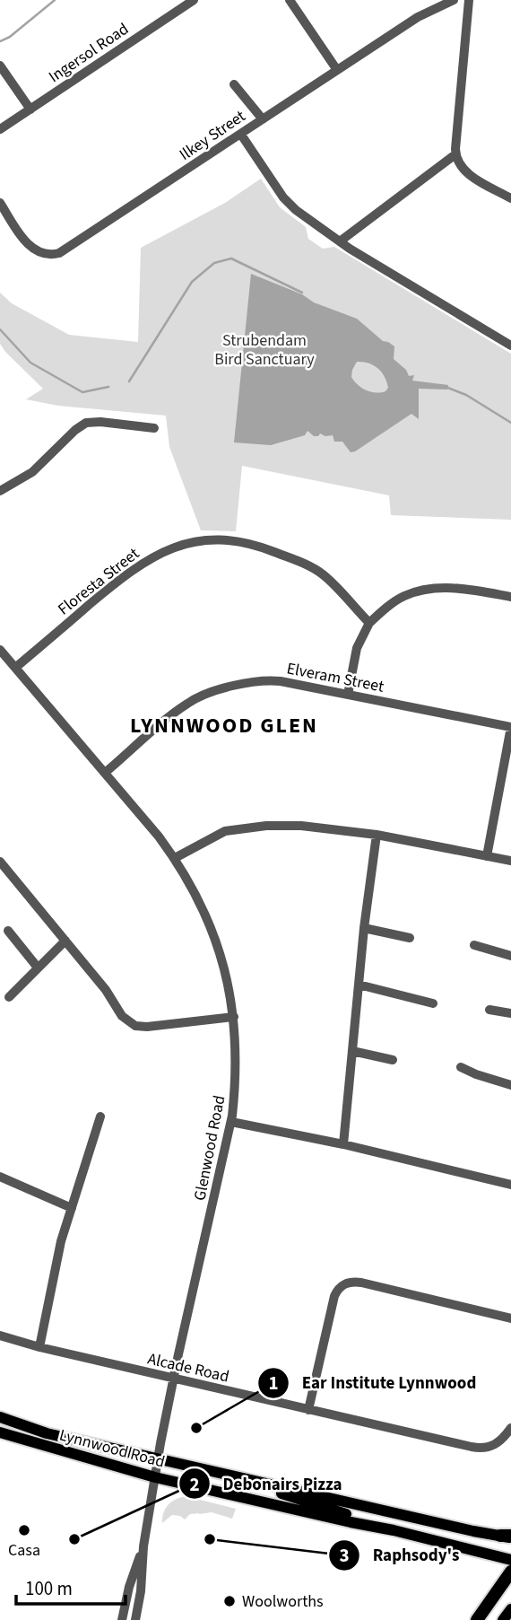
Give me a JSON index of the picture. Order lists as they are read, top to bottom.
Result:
{
  "streets": {
    "main road": ["Lynnwood Road"],
    "street": [
      "Ingersol Road",
      "Ilkey Street",
      "Floresta Street",
      "Elveram Street",
      "Glenwood Road",
      "Alcade Road"
    ]
  },
  "crossings": [
    ["Floresta Street", "Glenwood Road"],
    ["Elveram Street", "Glenwood Road"],
    ["Glenwood Road", "Alcade Road"],
    ["Glenwood Road", "Lynnwood Road"]
  ],
  "districts": ["LYNNWOOD GLEN"],
  "parks": ["Strubendam Bird Sanctuary"],
  "places": [
    "Ear Institute Lynnwood",
    "Casa",
    "Debonairs Pizza",
    "Raphsody's",
    "Woolworths"
  ],
  "scale_bar": "100 m"
}
